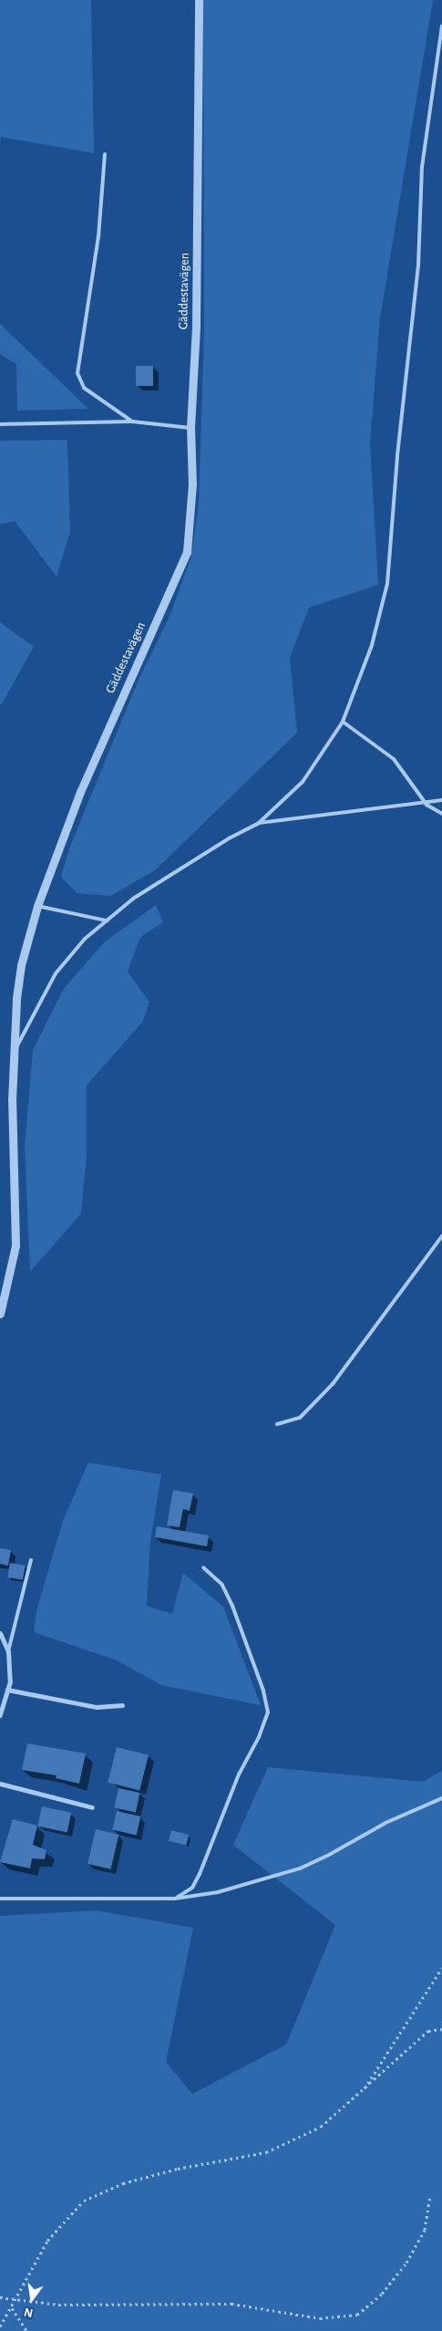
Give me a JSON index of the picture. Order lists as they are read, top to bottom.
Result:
{
  "streets": {
    "street": ["Gäddestavägen"]
  },
  "north": "bottom"
}
